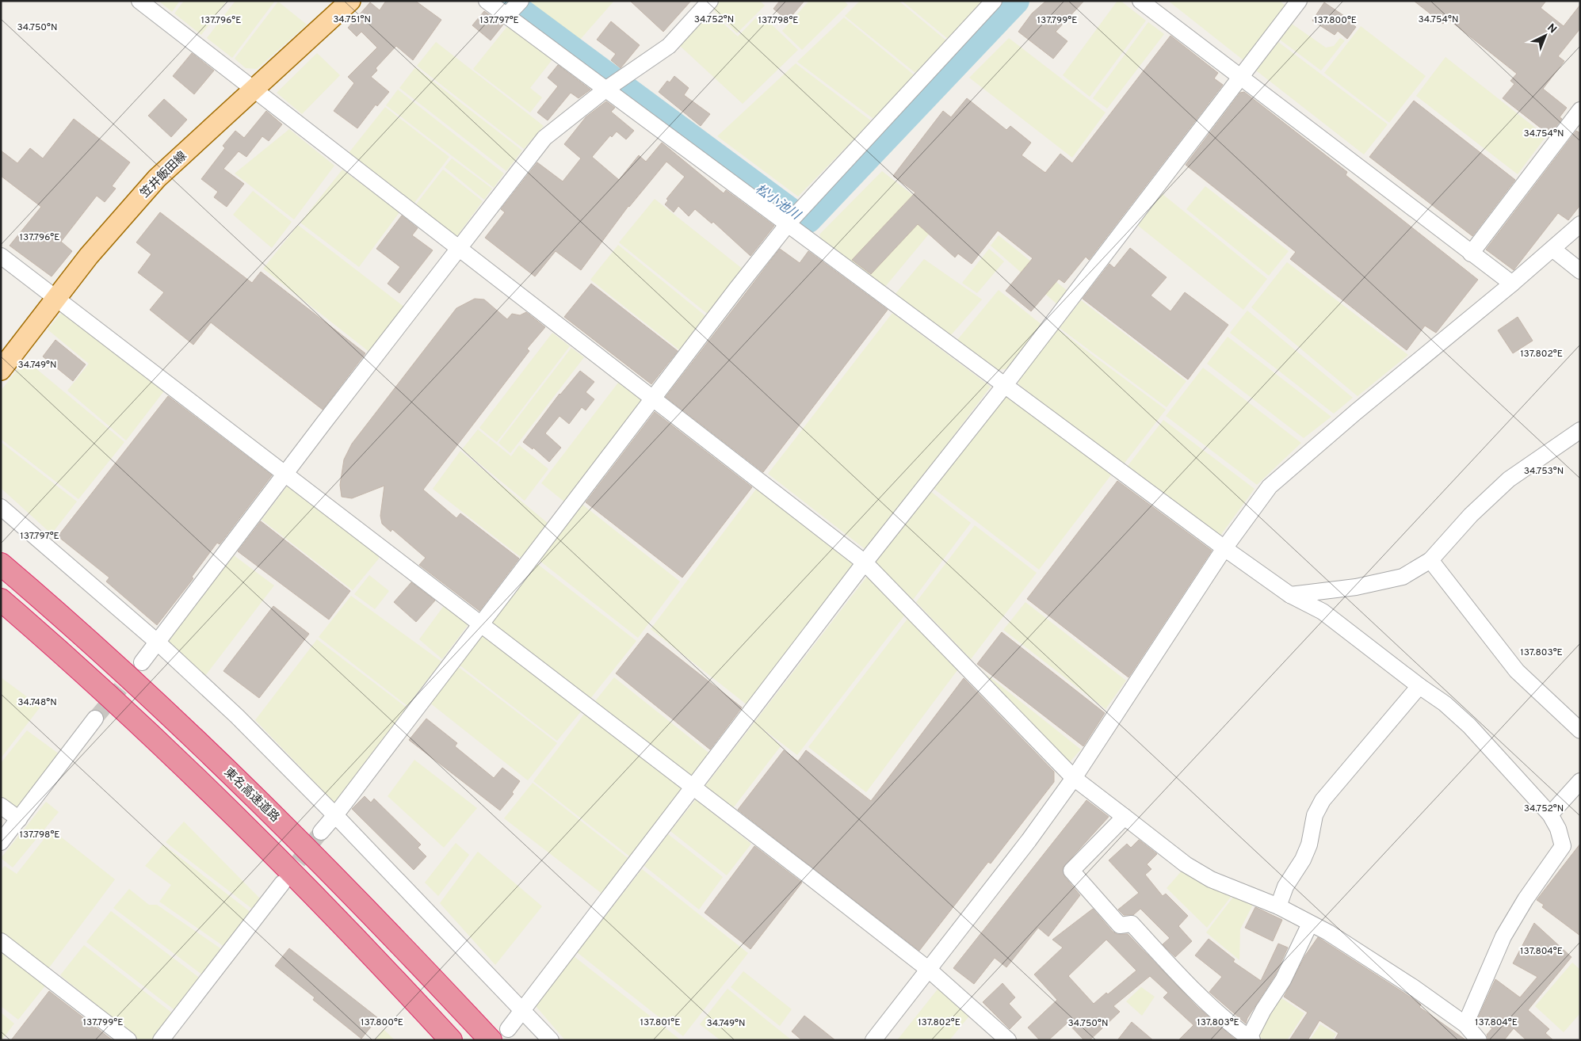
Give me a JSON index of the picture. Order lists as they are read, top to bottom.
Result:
{
  "streets": {
    "highway": ["東名高速道路"],
    "main road": ["笠井飯田線"]
  },
  "water": ["松小池川"],
  "north": "top right",
  "coordinates": [
    "34.754°N",
    "34.751°N",
    "34.752°N",
    "137.796°E",
    "137.797°E",
    "137.799°E",
    "137.800°E",
    "137.798°E",
    "34.750°N",
    "137.802°E",
    "34.749°N",
    "34.753°N",
    "137.803°E",
    "34.748°N",
    "137.804°E",
    "137.801°E"
  ]
}
